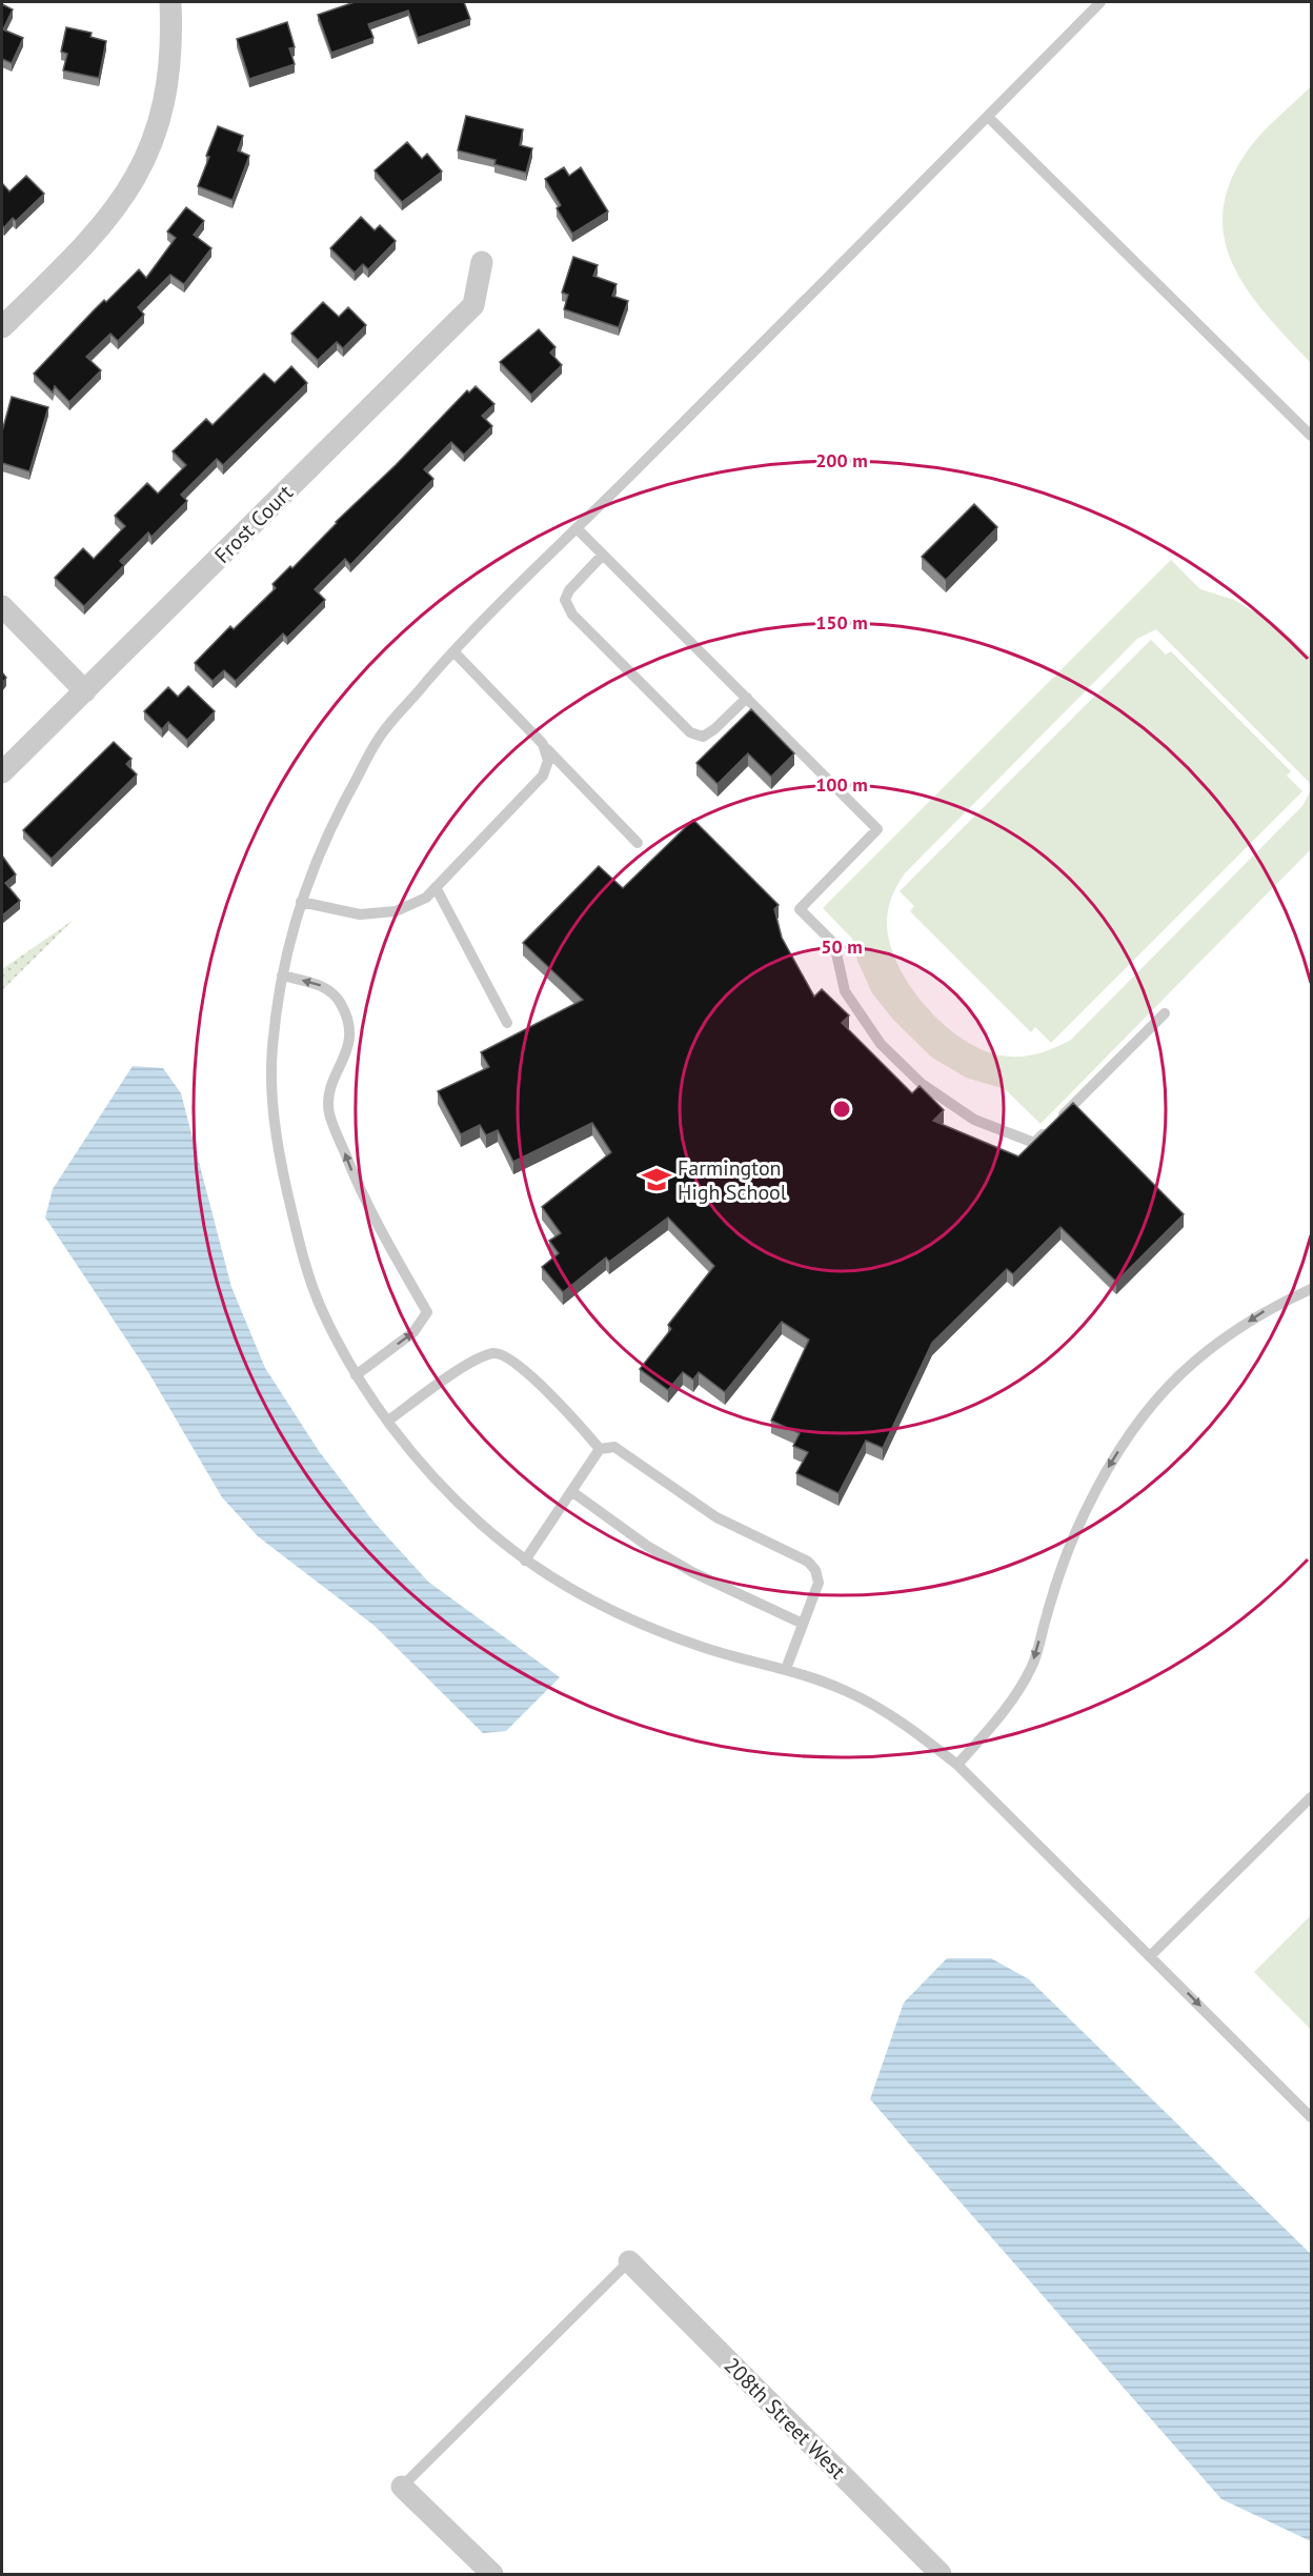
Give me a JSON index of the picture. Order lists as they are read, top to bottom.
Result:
{
  "streets": {
    "street": ["Frost Court", "208th Street West"]
  },
  "places": {
    "school or university": ["Farmington High School"]
  },
  "rings": [
    "200 m",
    "150 m",
    "100 m",
    "50 m"
  ]
}
